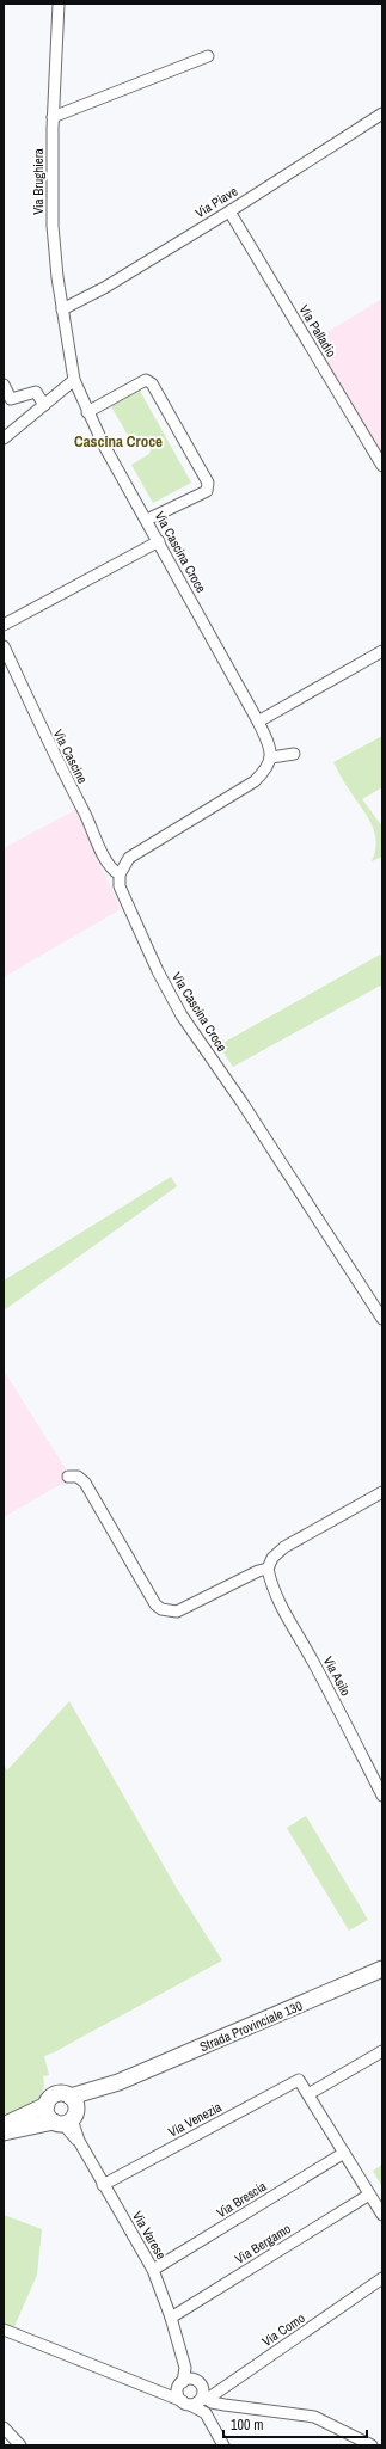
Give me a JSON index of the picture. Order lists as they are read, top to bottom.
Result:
{
  "streets": {
    "street": [
      "Via Brughiera",
      "Via Piave",
      "Via Palladio",
      "Via Cascina Croce",
      "Via Cascine",
      "Via Asilo",
      "Strada Provinciale 130",
      "Via Venezia",
      "Via Brescia",
      "Via Varese",
      "Via Bergamo",
      "Via Como"
    ]
  },
  "crossings": [
    ["Via Brughiera", "Via Piave"],
    ["Via Brughiera", "Via Cascina Croce"],
    ["Via Piave", "Via Palladio"],
    ["Via Cascina Croce", "Via Cascine"],
    ["Strada Provinciale 130", "Via Varese"],
    ["Via Venezia", "Via Varese"],
    ["Via Brescia", "Via Varese"],
    ["Via Varese", "Via Bergamo"],
    ["Via Varese", "Via Como"]
  ],
  "districts": ["Cascina Croce"],
  "scale_bar": "100 m"
}
